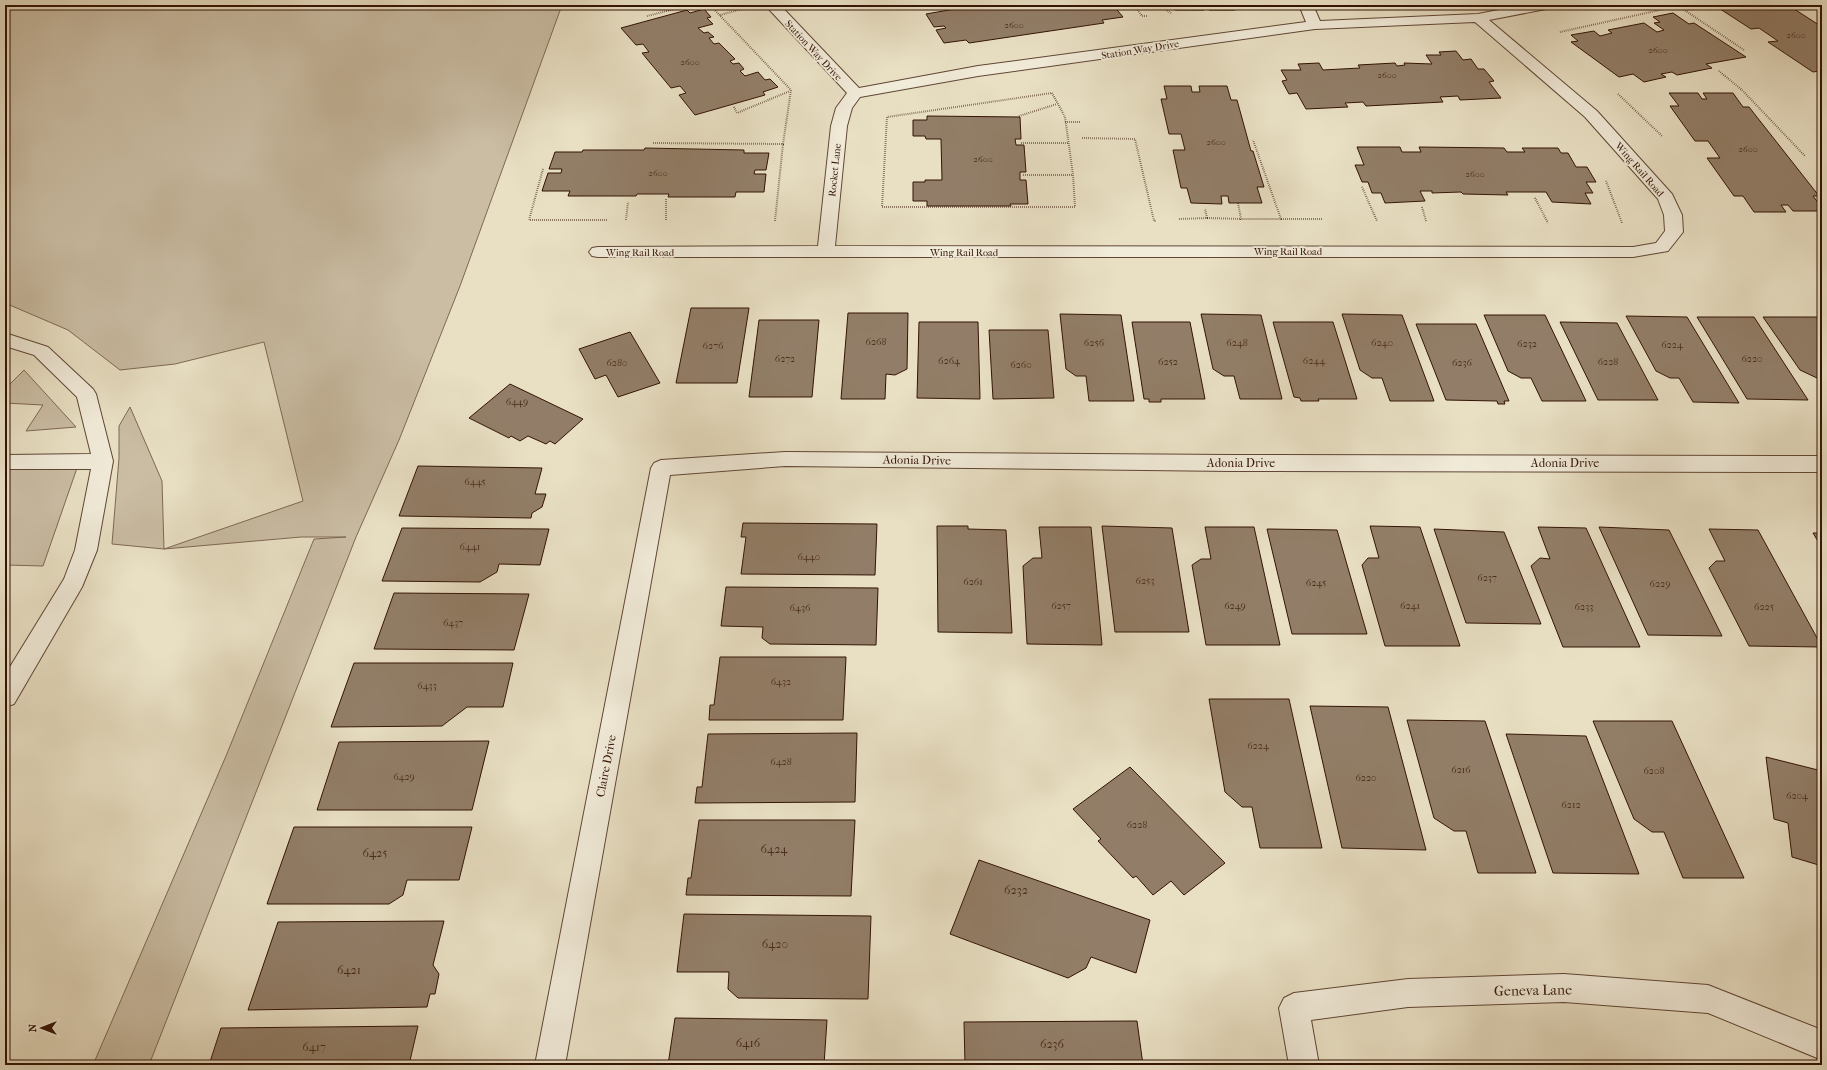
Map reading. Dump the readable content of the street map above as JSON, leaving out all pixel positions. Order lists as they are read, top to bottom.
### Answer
{
  "streets": {
    "street": [
      "Station Way Drive",
      "Wing Rail Road",
      "Rocket Lane",
      "Adonia Drive",
      "Claire Drive",
      "Geneva Lane"
    ]
  },
  "crossings": [
    ["Station Way Drive", "Wing Rail Road"],
    ["Station Way Drive", "Rocket Lane"],
    ["Wing Rail Road", "Rocket Lane"],
    ["Adonia Drive", "Claire Drive"]
  ],
  "house_numbers": [
    "2600",
    "2600",
    "2600",
    "2600",
    "2600",
    "2600",
    "2600",
    "2600",
    "2600",
    "2600",
    "6268",
    "6256",
    "6248",
    "6240",
    "6232",
    "6224",
    "6276",
    "6272",
    "6220",
    "6264",
    "6244",
    "6252",
    "6228",
    "6280",
    "6236",
    "6260",
    "6449",
    "6445",
    "6441",
    "6440",
    "6237",
    "6253",
    "6261",
    "6245",
    "6229",
    "6257",
    "6249",
    "6241",
    "6233",
    "6225",
    "6436",
    "6437",
    "6432",
    "6433",
    "6224",
    "6428",
    "6216",
    "6208",
    "6429",
    "6220",
    "6204",
    "6212",
    "6228",
    "6424",
    "6425",
    "6232",
    "6420",
    "6421",
    "6416",
    "6236",
    "6417"
  ],
  "north": "left"
}
